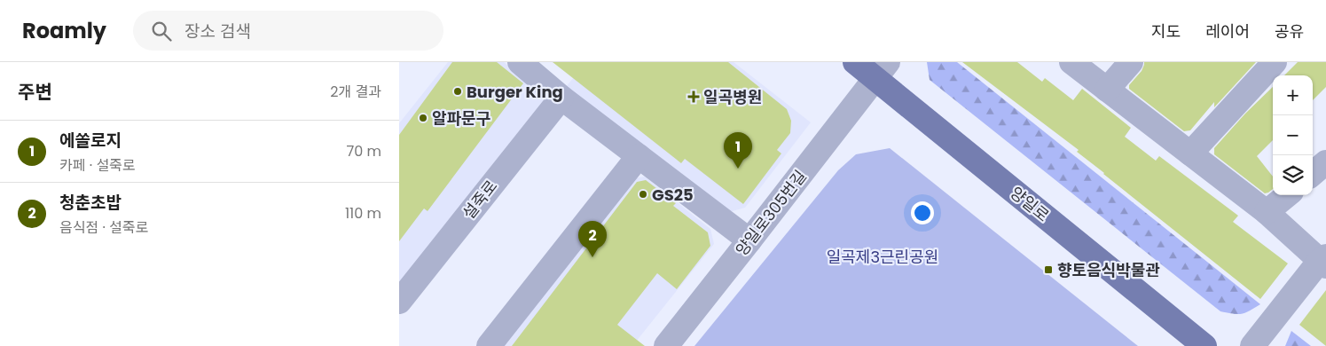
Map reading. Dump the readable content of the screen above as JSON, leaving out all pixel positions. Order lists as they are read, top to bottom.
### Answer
{
  "streets": {
    "main road": ["양일로"],
    "street": ["설죽로", "양일로305번길"]
  },
  "crossings": [
    ["양일로", "양일로305번길"]
  ],
  "parks": ["일곡제3근린공원"],
  "places": {
    "other": ["Burger King", "알파문구", "GS25"],
    "health": ["일곡병원"],
    "transit": ["향토음식박물관"]
  },
  "page": {
    "header": "Roamly",
    "search": "장소 검색",
    "nav": ["지도", "레이어", "공유"],
    "heading": ["주변", "2개 결과"],
    "map_buttons": ["+", "−"],
    "list": [
      {
        "mark": "1",
        "name": "에쏠로지",
        "note": "카페 · 설죽로",
        "value": "70 m"
      },
      {
        "mark": "2",
        "name": "청춘초밥",
        "note": "음식점 · 설죽로",
        "value": "110 m"
      }
    ],
    "pins": ["1", "2"]
  }
}
